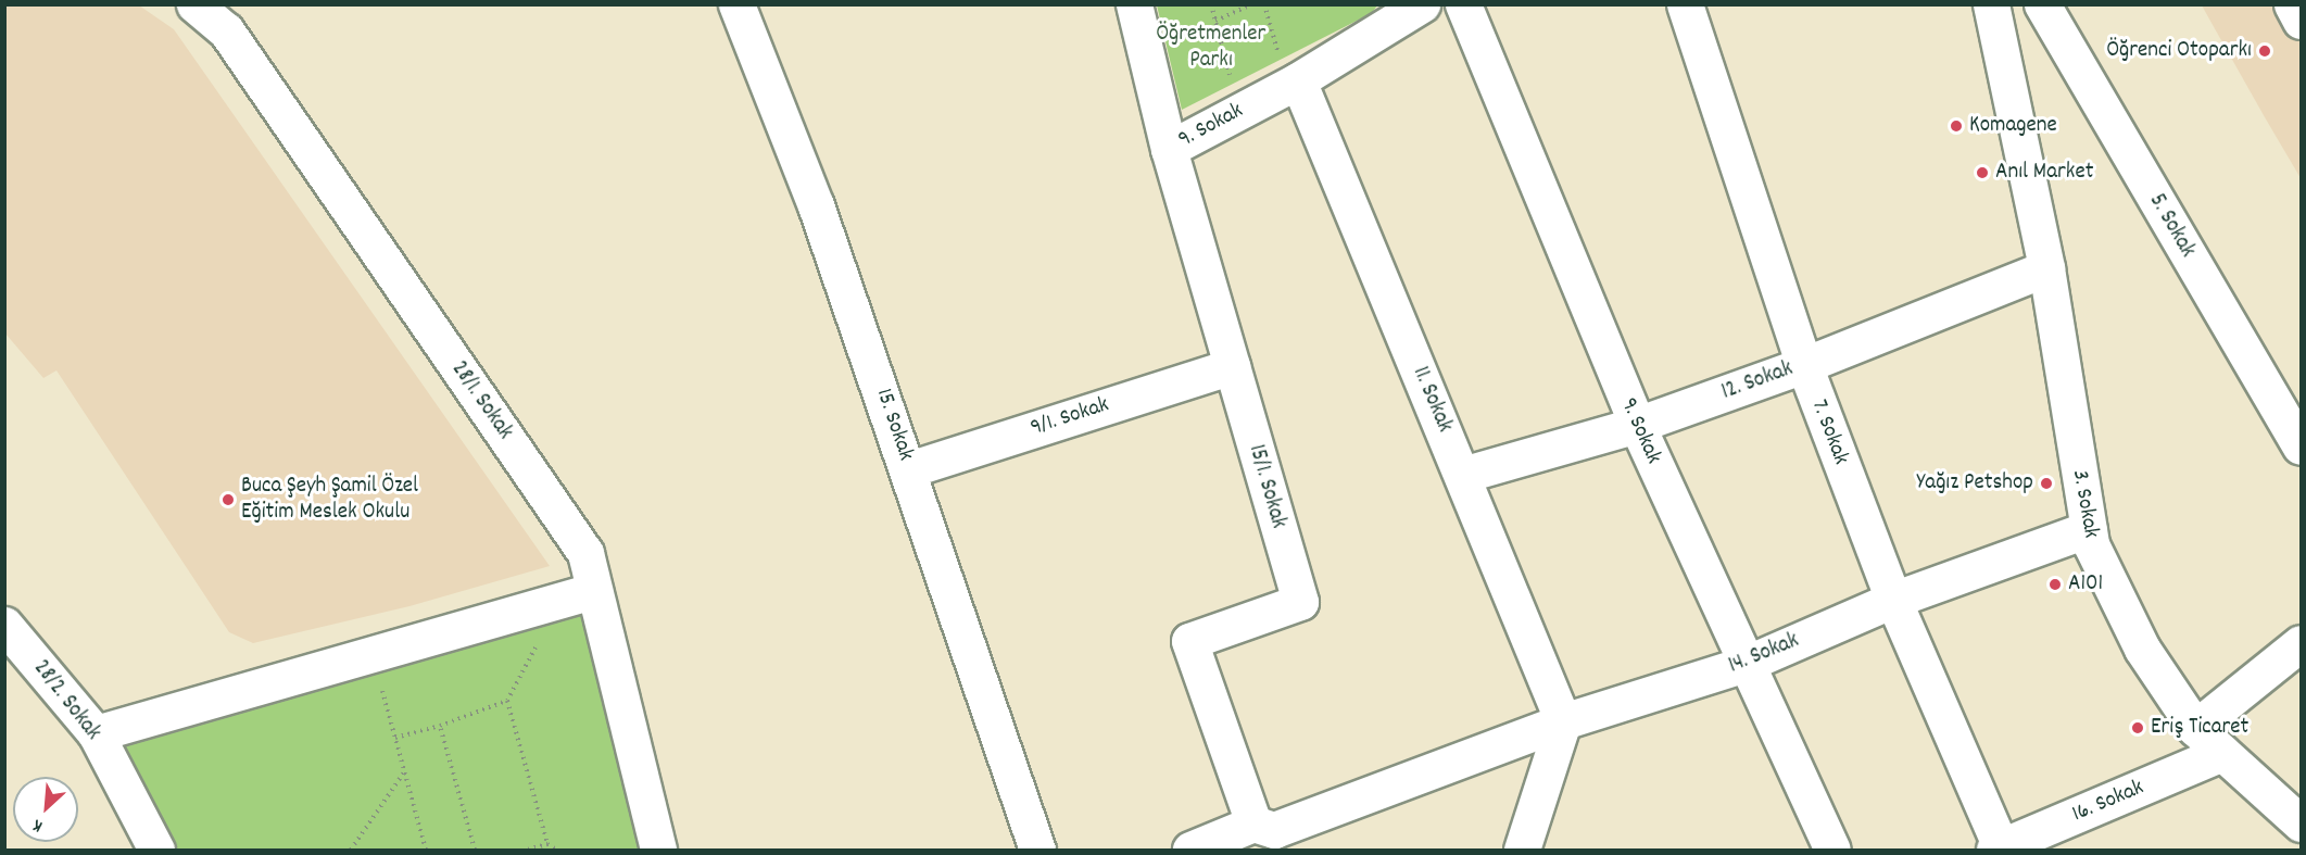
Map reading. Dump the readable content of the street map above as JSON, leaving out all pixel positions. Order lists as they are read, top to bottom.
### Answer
{
  "streets": {
    "street": [
      "9. Sokak",
      "5. Sokak",
      "12. Sokak",
      "11. Sokak",
      "28/1. Sokak",
      "9/1. Sokak",
      "15. Sokak",
      "7. Sokak",
      "15/1. Sokak",
      "3. Sokak",
      "14. Sokak",
      "28/2. Sokak",
      "16. Sokak"
    ]
  },
  "crossings": [
    ["9. Sokak", "12. Sokak"],
    ["9. Sokak", "11. Sokak"],
    ["9. Sokak", "15/1. Sokak"],
    ["9. Sokak", "14. Sokak"],
    ["12. Sokak", "11. Sokak"],
    ["12. Sokak", "7. Sokak"],
    ["12. Sokak", "3. Sokak"],
    ["11. Sokak", "14. Sokak"],
    ["9/1. Sokak", "15. Sokak"],
    ["9/1. Sokak", "15/1. Sokak"],
    ["7. Sokak", "14. Sokak"],
    ["7. Sokak", "16. Sokak"],
    ["15/1. Sokak", "14. Sokak"],
    ["3. Sokak", "14. Sokak"],
    ["3. Sokak", "16. Sokak"]
  ],
  "parks": ["Öğretmenler Parkı"],
  "places": [
    "Öğrenci Otoparkı",
    "Komagene",
    "Anıl Market",
    "Yağız Petshop",
    "Buca Şeyh Şamil Özel Eğitim Meslek Okulu",
    "A101",
    "Eriş Ticaret"
  ],
  "north": "bottom left"
}
